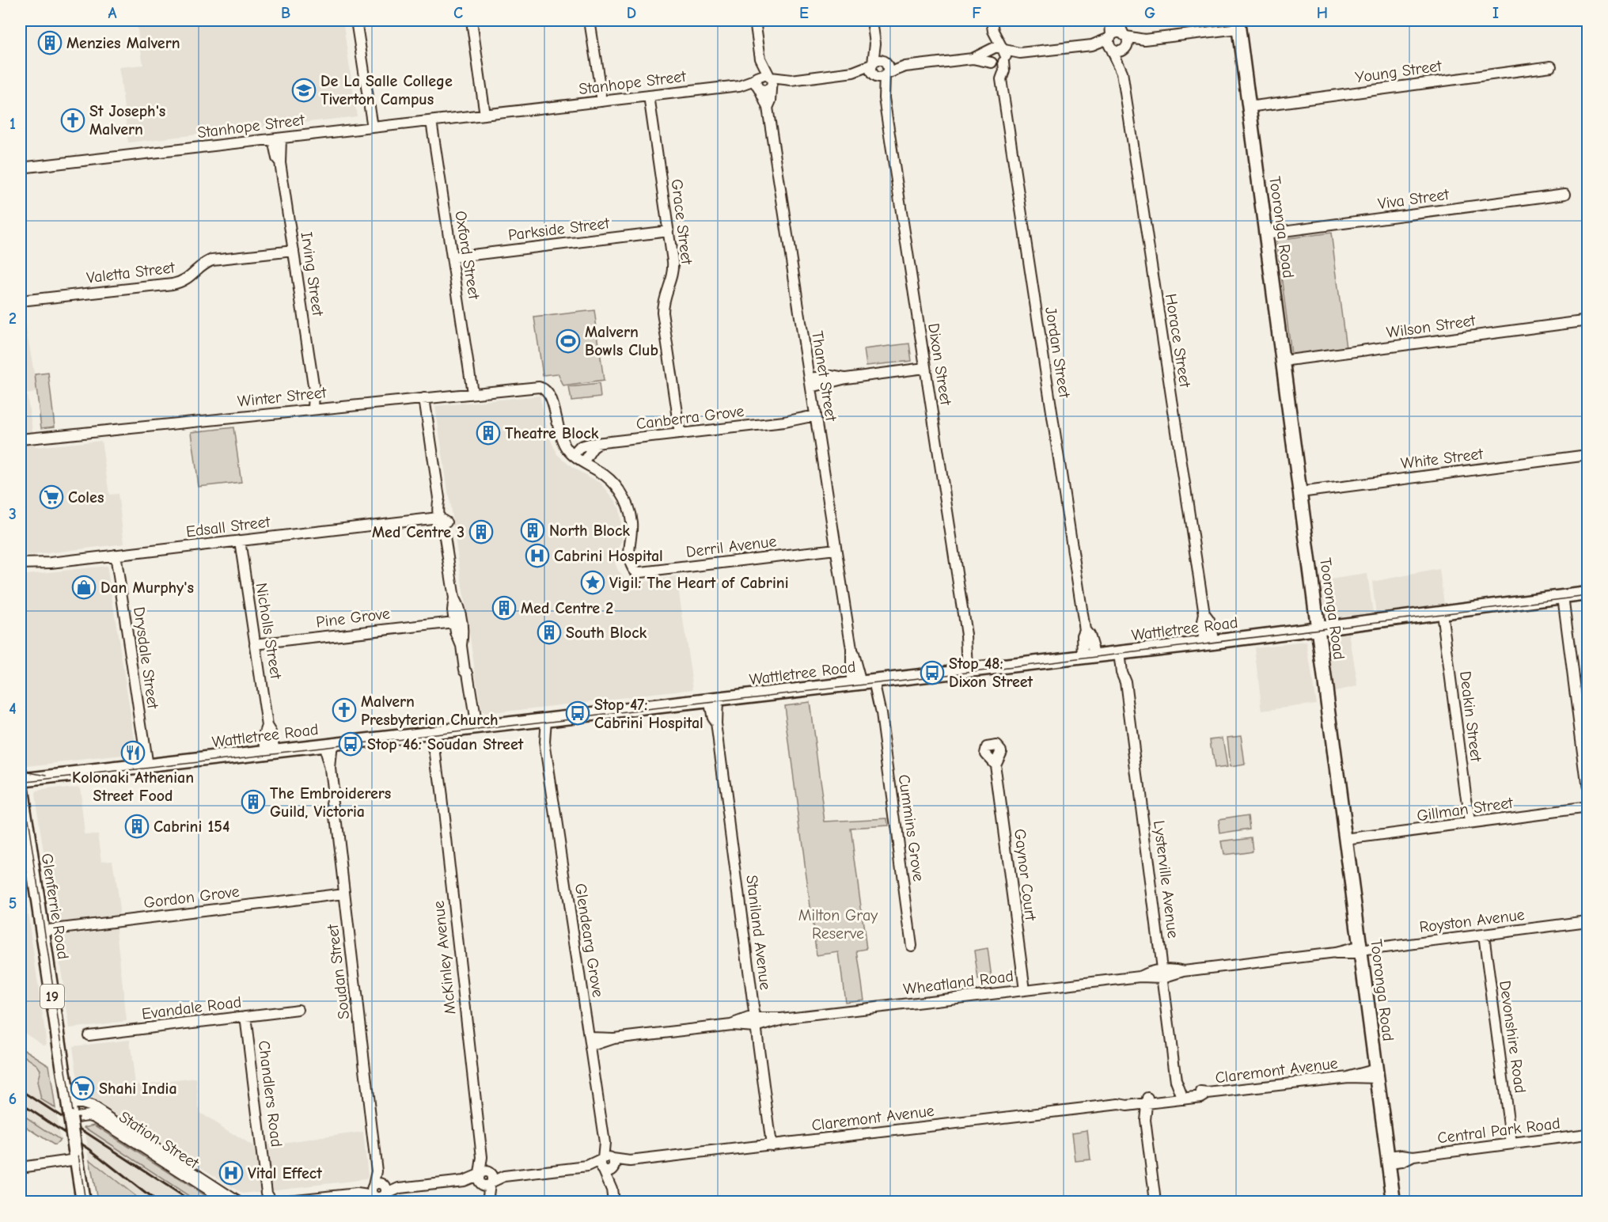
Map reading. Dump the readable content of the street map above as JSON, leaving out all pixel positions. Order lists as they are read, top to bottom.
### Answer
{
  "streets": {
    "main road": [
      "Tooronga Road",
      "Wattletree Road",
      "Glenferrie Road",
      "19"
    ],
    "street": [
      "Young Street",
      "Stanhope Street",
      "Viva Street",
      "Grace Street",
      "Parkside Street",
      "Oxford Street",
      "Valetta Street",
      "Irving Street",
      "Wilson Street",
      "Horace Street",
      "Jordan Street",
      "Dixon Street",
      "Thanet Street",
      "Winter Street",
      "Canberra Grove",
      "White Street",
      "Edsall Street",
      "Derril Avenue",
      "Pine Grove",
      "Nicholls Street",
      "Drysdale Street",
      "Deakin Street",
      "Gillman Street",
      "Cummins Grove",
      "Gaynor Court",
      "Lysterville Avenue",
      "Gordon Grove",
      "Royston Avenue",
      "Staniland Avenue",
      "Glendearg Grove",
      "McKinley Avenue",
      "Soudan Street",
      "Wheatland Road",
      "Evandale Road",
      "Devonshire Road",
      "Claremont Avenue",
      "Chandlers Road",
      "Central Park Road",
      "Station Street"
    ]
  },
  "crossings": [
    ["Young Street", "Tooronga Road"],
    ["Stanhope Street", "Grace Street"],
    ["Stanhope Street", "Oxford Street"],
    ["Stanhope Street", "Irving Street"],
    ["Stanhope Street", "Thanet Street"],
    ["Viva Street", "Tooronga Road"],
    ["Grace Street", "Parkside Street"],
    ["Grace Street", "Canberra Grove"],
    ["Tooronga Road", "Wilson Street"],
    ["Tooronga Road", "White Street"],
    ["Tooronga Road", "Wattletree Road"],
    ["Tooronga Road", "Gillman Street"],
    ["Tooronga Road", "Royston Avenue"],
    ["Tooronga Road", "Wheatland Road"],
    ["Tooronga Road", "Claremont Avenue"],
    ["Tooronga Road", "Central Park Road"],
    ["Parkside Street", "Oxford Street"],
    ["Oxford Street", "Winter Street"],
    ["Valetta Street", "Irving Street"],
    ["Irving Street", "Winter Street"],
    ["Horace Street", "Wattletree Road"],
    ["Jordan Street", "Wattletree Road"],
    ["Dixon Street", "Wattletree Road"],
    ["Thanet Street", "Canberra Grove"],
    ["Thanet Street", "Derril Avenue"],
    ["Thanet Street", "Wattletree Road"],
    ["Thanet Street", "Cummins Grove"],
    ["Winter Street", "Canberra Grove"],
    ["Edsall Street", "Nicholls Street"],
    ["Edsall Street", "Drysdale Street"],
    ["Pine Grove", "Nicholls Street"],
    ["Wattletree Road", "Nicholls Street"],
    ["Wattletree Road", "Drysdale Street"],
    ["Wattletree Road", "Deakin Street"],
    ["Wattletree Road", "Cummins Grove"],
    ["Wattletree Road", "Lysterville Avenue"],
    ["Wattletree Road", "Staniland Avenue"],
    ["Wattletree Road", "Glendearg Grove"],
    ["Wattletree Road", "McKinley Avenue"],
    ["Wattletree Road", "Soudan Street"],
    ["Deakin Street", "Gillman Street"],
    ["Gaynor Court", "Wheatland Road"],
    ["Lysterville Avenue", "Wheatland Road"],
    ["Lysterville Avenue", "Claremont Avenue"],
    ["Gordon Grove", "Glenferrie Road"],
    ["Gordon Grove", "Soudan Street"],
    ["Glenferrie Road", "Station Street"],
    ["Royston Avenue", "Wheatland Road"],
    ["Royston Avenue", "Devonshire Road"],
    ["Staniland Avenue", "Wheatland Road"],
    ["Staniland Avenue", "Claremont Avenue"],
    ["Glendearg Grove", "Wheatland Road"],
    ["Glendearg Grove", "Claremont Avenue"],
    ["Evandale Road", "Chandlers Road"],
    ["Devonshire Road", "Central Park Road"]
  ],
  "parks": ["Milton Gray Reserve"],
  "places": {
    "building": [
      "Menzies Malvern",
      "Theatre Block",
      "North Block",
      "Med Centre 3",
      "Med Centre 2",
      "South Block",
      "The Embroiderers Guild, Victoria",
      "Cabrini 154"
    ],
    "school or university": ["De La Salle College Tiverton Campus"],
    "church": ["St Joseph's Malvern", "Malvern Presbyterian Church"],
    "sports": ["Malvern Bowls Club"],
    "supermarket": ["Coles", "Shahi India"],
    "hospital": ["Cabrini Hospital", "Vital Effect"],
    "place": ["Vigil: The Heart of Cabrini"],
    "shop": ["Dan Murphy's"],
    "bus stop": ["Stop 48: Dixon Street", "Stop 47: Cabrini Hospital", "Stop 46: Soudan Street"],
    "restaurant": ["Kolonaki Athenian Street Food"]
  },
  "grid": {
    "columns": [
      "A",
      "B",
      "C",
      "D",
      "E",
      "F",
      "G",
      "H",
      "I"
    ],
    "rows": [
      "1",
      "2",
      "3",
      "4",
      "5",
      "6"
    ]
  }
}
